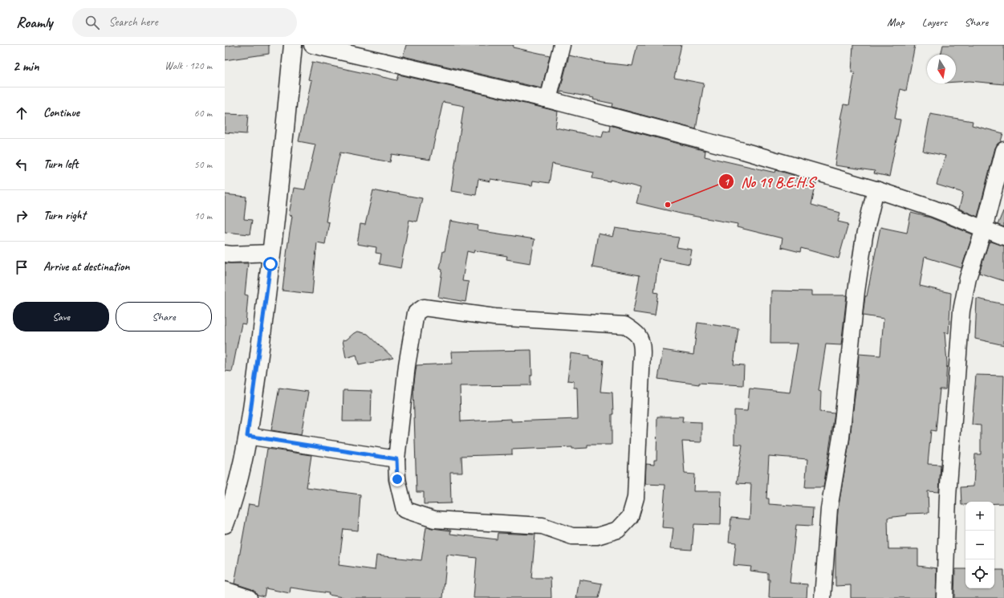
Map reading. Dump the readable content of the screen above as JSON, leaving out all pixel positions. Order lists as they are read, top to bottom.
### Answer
{
  "places": ["No 19 B.E.H.S"],
  "north": "bottom",
  "page": {
    "header": "Roamly",
    "search": "Search here",
    "nav": ["Map", "Layers", "Share"],
    "heading": ["2 min", "Walk · 120 m"],
    "list": [
      ["Continue", "60 m"],
      ["Turn left", "50 m"],
      ["Turn right", "10 m"],
      "Arrive at destination"
    ],
    "buttons": ["Save", "Share"],
    "map_buttons": ["+", "−"]
  }
}
